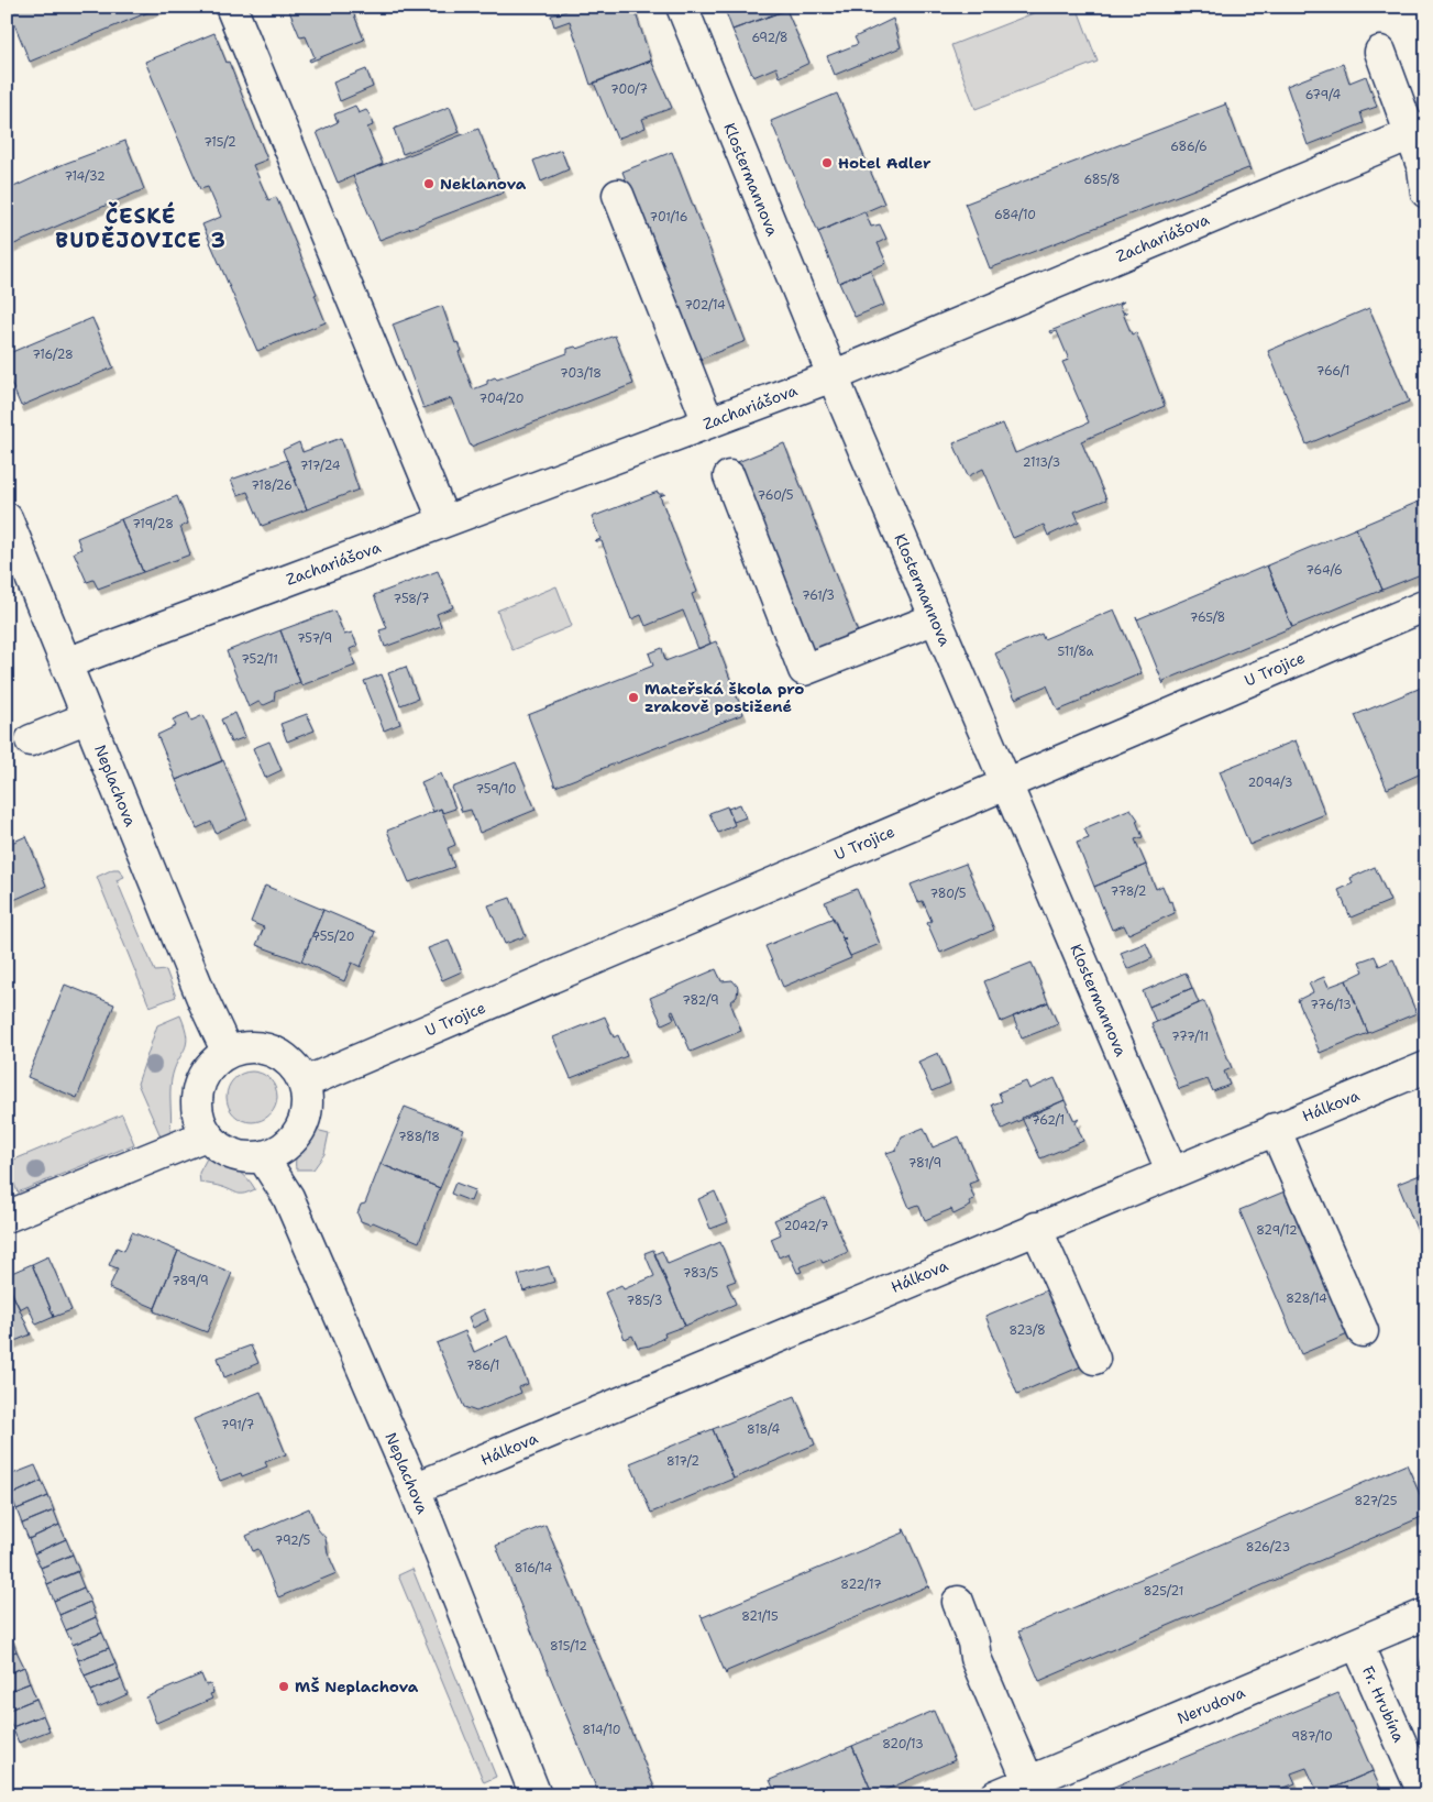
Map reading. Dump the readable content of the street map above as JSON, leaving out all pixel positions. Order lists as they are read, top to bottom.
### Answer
{
  "streets": {
    "street": [
      "Klostermannova",
      "Zachariášova",
      "U Trojice",
      "Neplachova",
      "Hálkova",
      "Fr. Hrubína",
      "Nerudova"
    ]
  },
  "crossings": [
    ["Klostermannova", "Zachariášova"],
    ["Klostermannova", "U Trojice"],
    ["Klostermannova", "Hálkova"],
    ["Zachariášova", "Neplachova"],
    ["U Trojice", "Neplachova"],
    ["Neplachova", "Hálkova"],
    ["Fr. Hrubína", "Nerudova"]
  ],
  "districts": ["ČESKÉ BUDĚJOVICE 3"],
  "places": [
    "Hotel Adler",
    "Neklanova",
    "Mateřská škola pro zrakově postižené",
    "MŠ Neplachova"
  ],
  "house_numbers": [
    "692/8",
    "700/7",
    "679/4",
    "715/2",
    "686/6",
    "714/32",
    "685/8",
    "684/10",
    "701/16",
    "702/14",
    "716/28",
    "766/1",
    "703/18",
    "704/20",
    "2113/3",
    "717/24",
    "718/26",
    "760/5",
    "719/28",
    "764/6",
    "761/3",
    "758/7",
    "765/8",
    "757/9",
    "511/8a",
    "752/11",
    "2094/3",
    "759/10",
    "778/2",
    "780/5",
    "755/20",
    "782/9",
    "776/13",
    "777/11",
    "762/1",
    "788/18",
    "781/9",
    "2042/7",
    "829/12",
    "783/5",
    "789/9",
    "828/14",
    "785/3",
    "823/8",
    "786/1",
    "791/7",
    "818/4",
    "817/2",
    "827/25",
    "792/5",
    "826/23",
    "816/14",
    "822/17",
    "825/21",
    "821/15",
    "815/12",
    "814/10",
    "987/10",
    "820/13"
  ]
}
